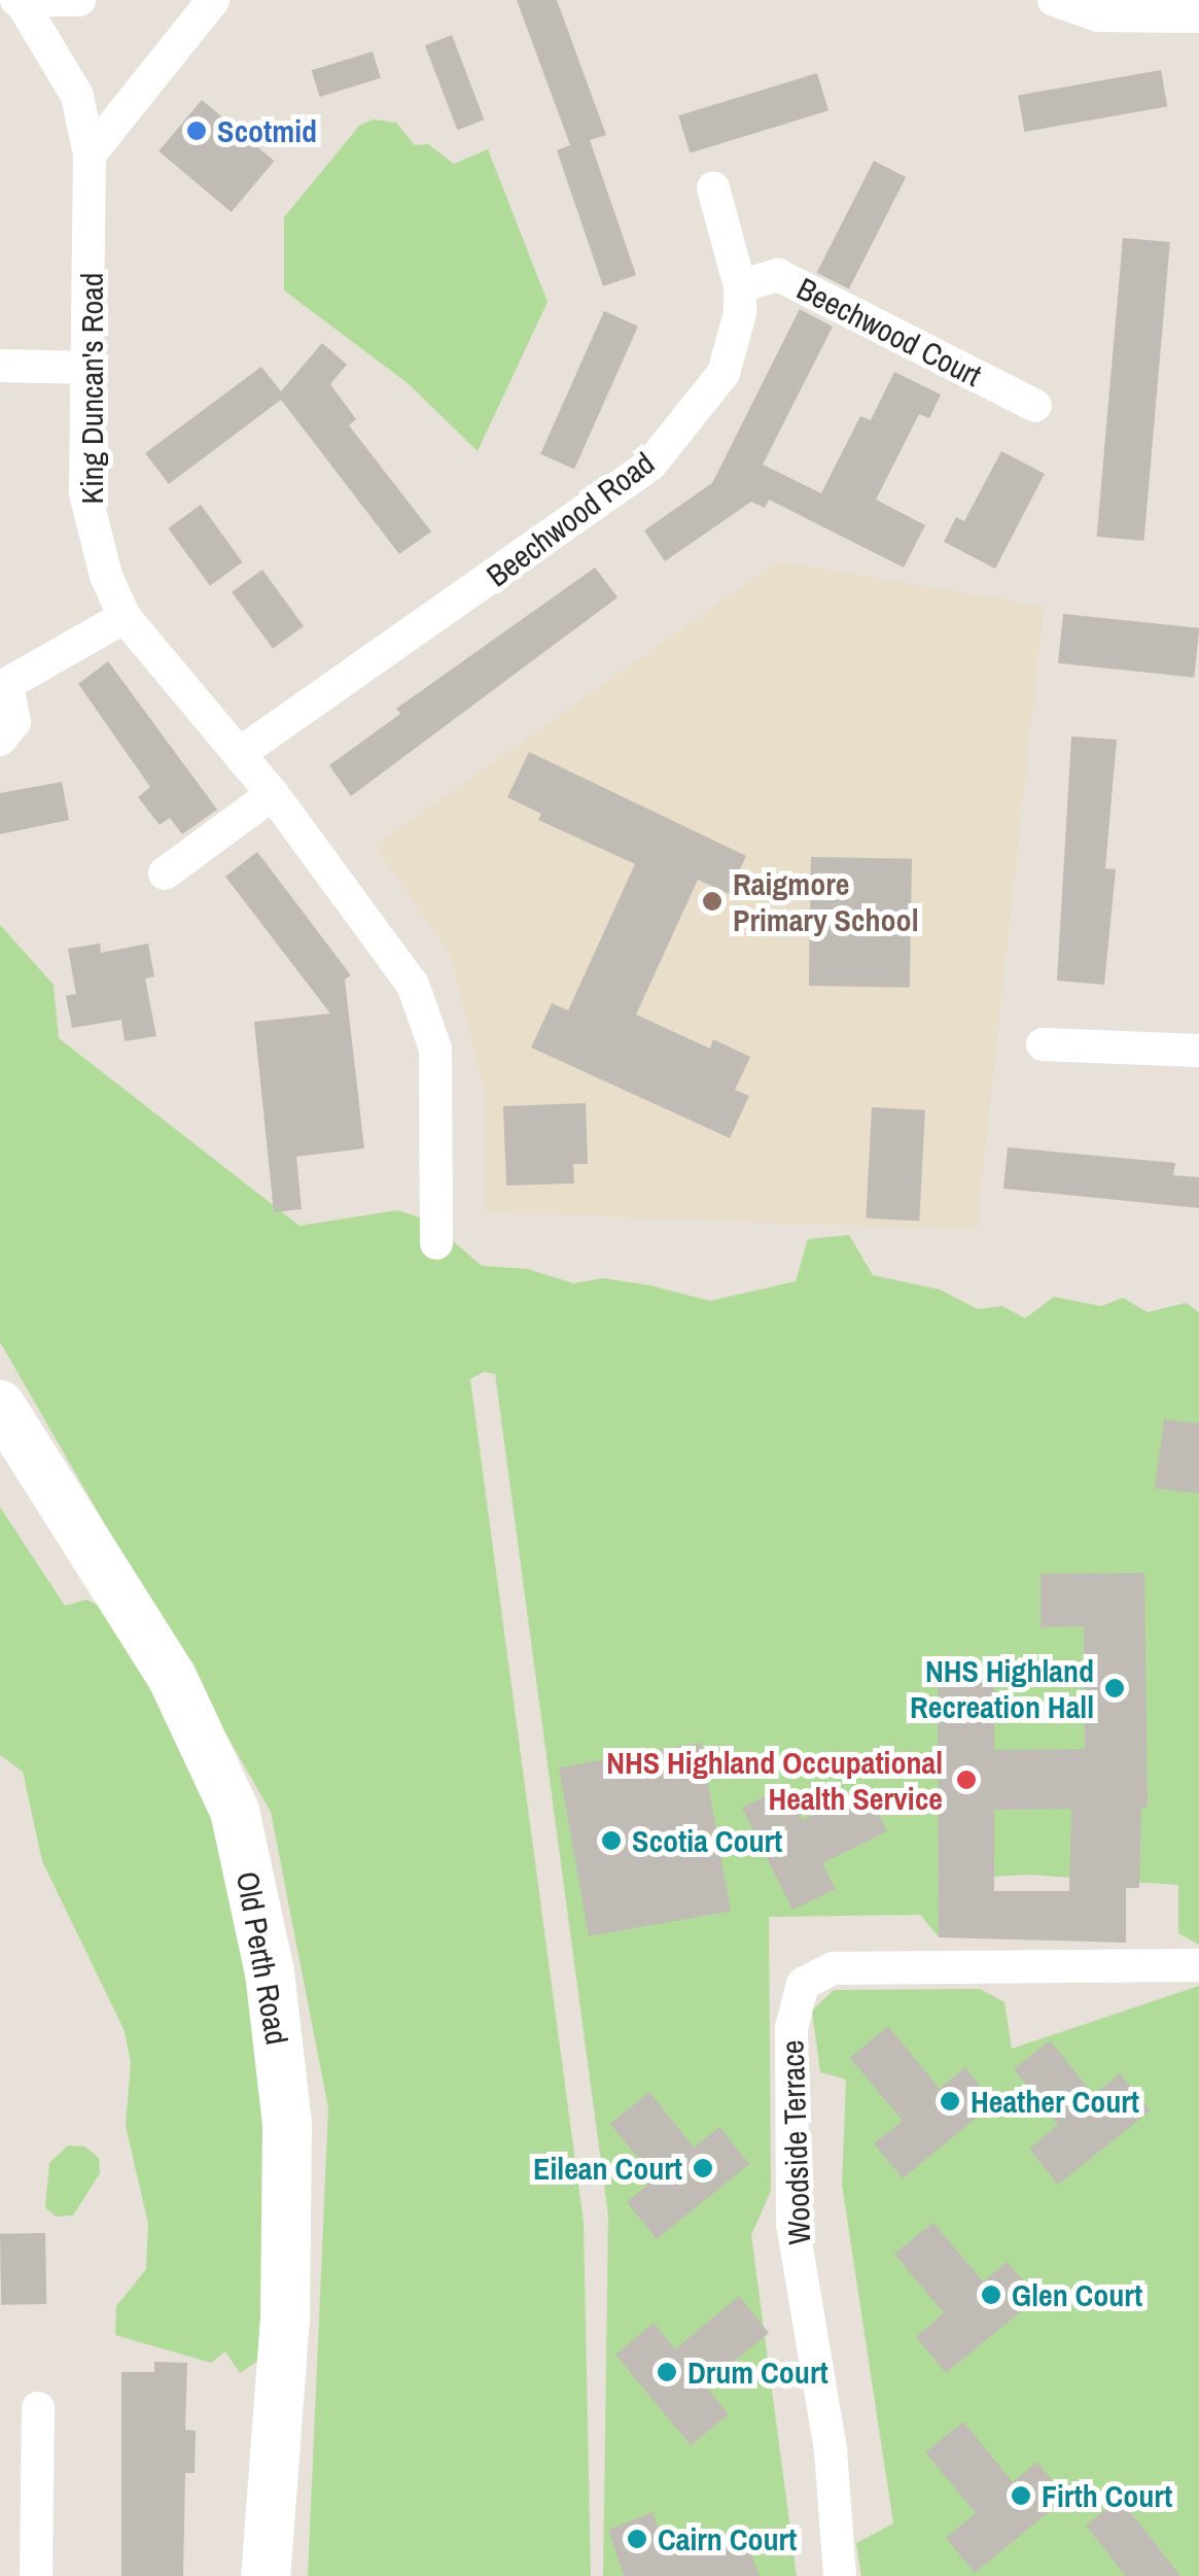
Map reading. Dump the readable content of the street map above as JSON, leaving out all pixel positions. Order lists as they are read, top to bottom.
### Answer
{
  "streets": {
    "main road": ["Old Perth Road"],
    "street": [
      "Beechwood Court",
      "King Duncan's Road",
      "Beechwood Road",
      "Woodside Terrace"
    ]
  },
  "crossings": [
    ["Beechwood Court", "Beechwood Road"],
    ["King Duncan's Road", "Beechwood Road"]
  ],
  "places": [
    "Scotmid",
    "Raigmore Primary School",
    "NHS Highland Recreation Hall",
    "NHS Highland Occupational Health Service",
    "Scotia Court",
    "Heather Court",
    "Eilean Court",
    "Glen Court",
    "Drum Court",
    "Firth Court",
    "Cairn Court"
  ]
}
